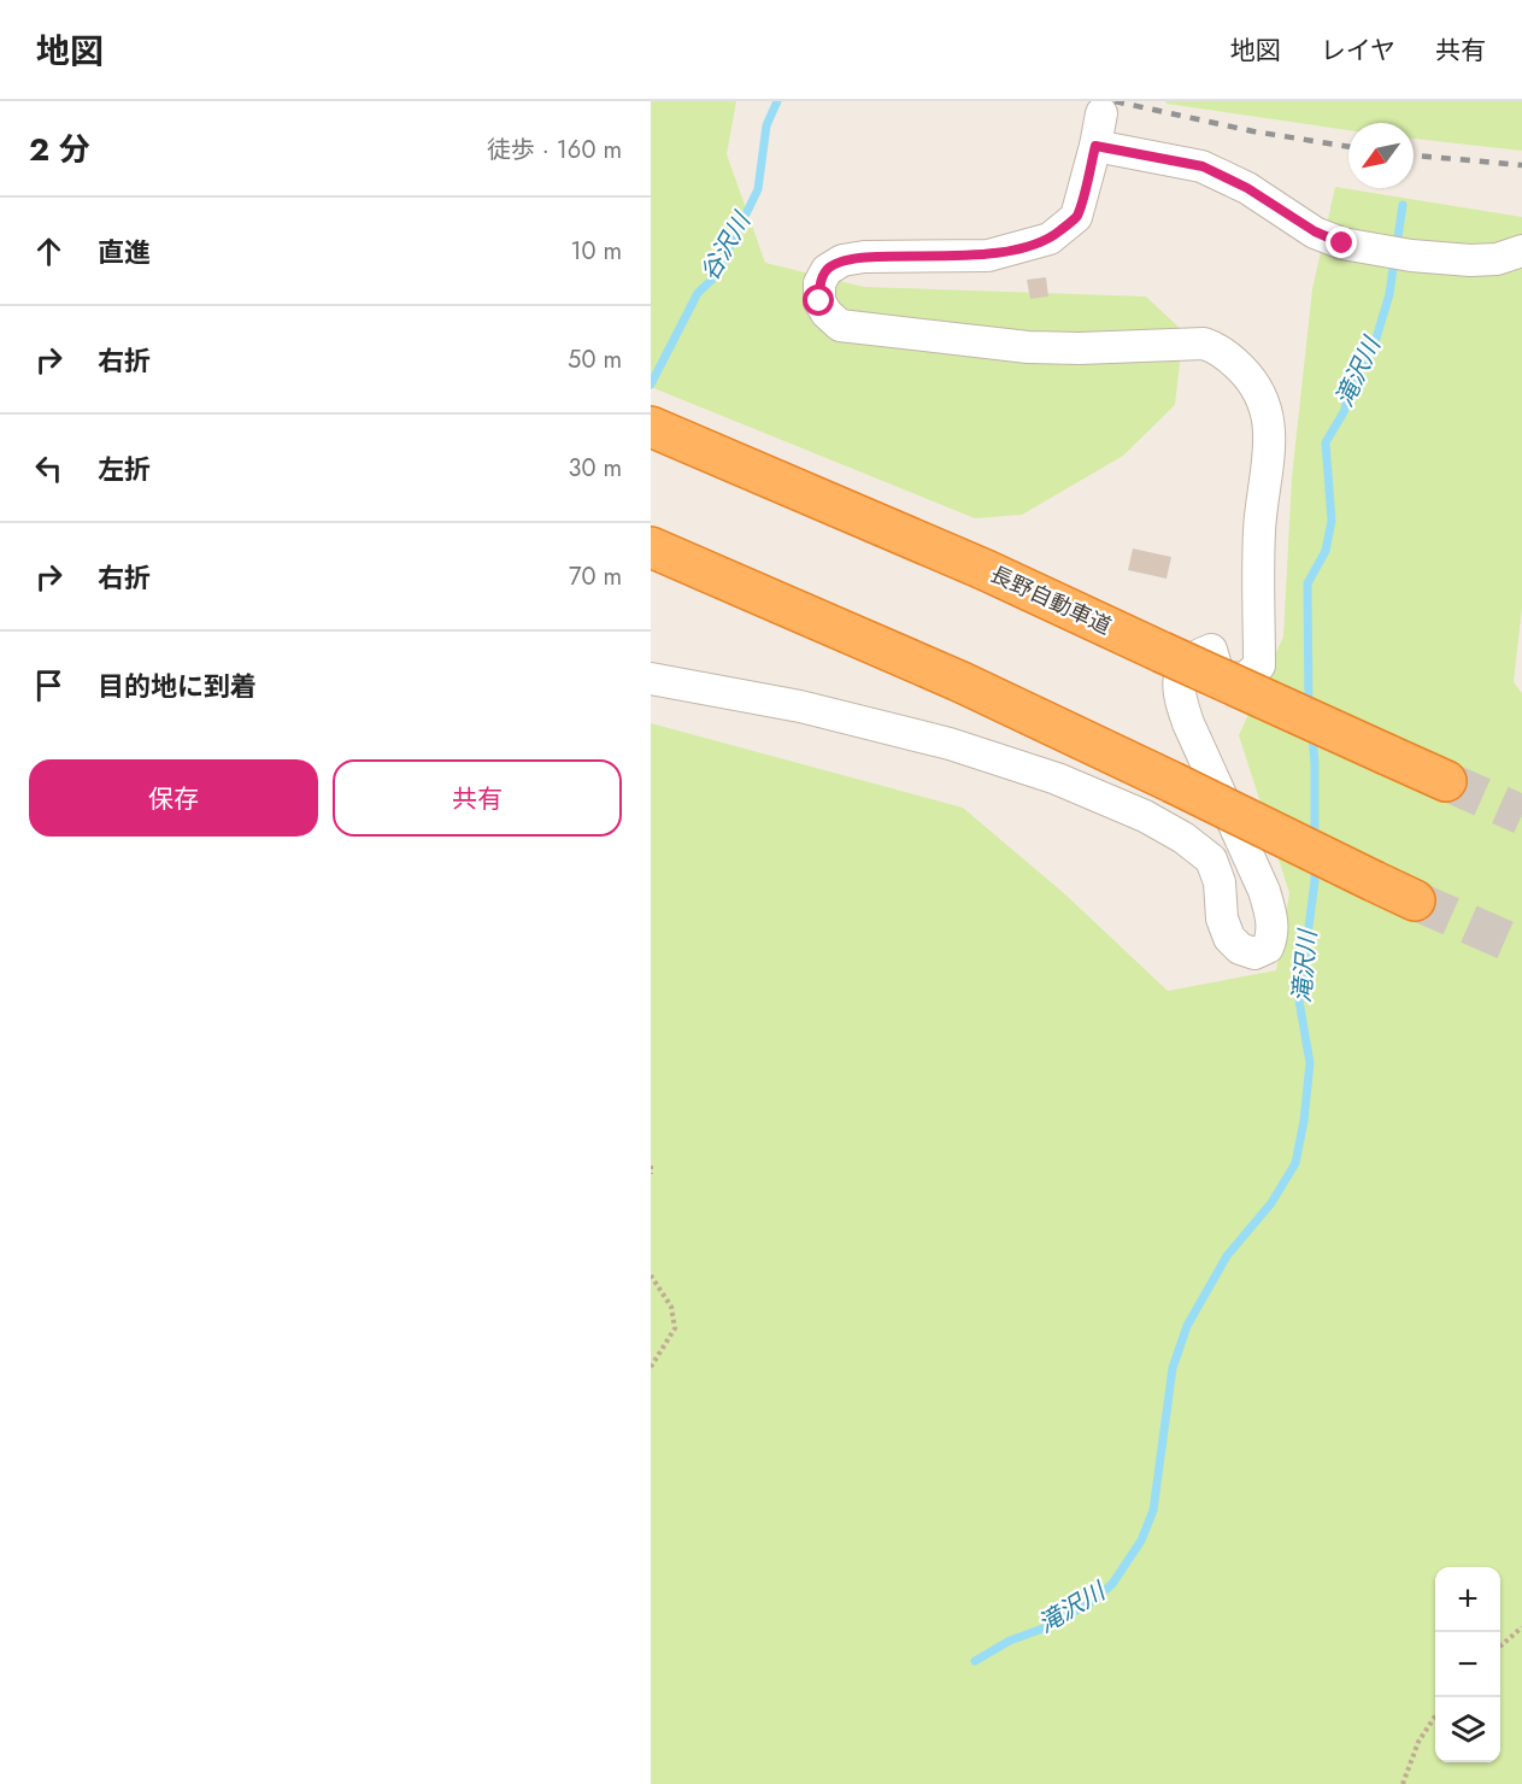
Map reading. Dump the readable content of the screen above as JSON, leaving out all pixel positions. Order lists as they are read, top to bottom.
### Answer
{
  "streets": {
    "highway": ["長野自動車道"]
  },
  "water": ["谷沢川", "滝沢川"],
  "north": "bottom left",
  "page": {
    "header": "地図",
    "nav": ["地図", "レイヤ", "共有"],
    "heading": ["2 分", "徒歩 · 160 m"],
    "list": [
      ["直進", "10 m"],
      ["右折", "50 m"],
      ["左折", "30 m"],
      ["右折", "70 m"],
      "目的地に到着"
    ],
    "buttons": ["保存", "共有"],
    "map_buttons": ["+", "−"]
  }
}
